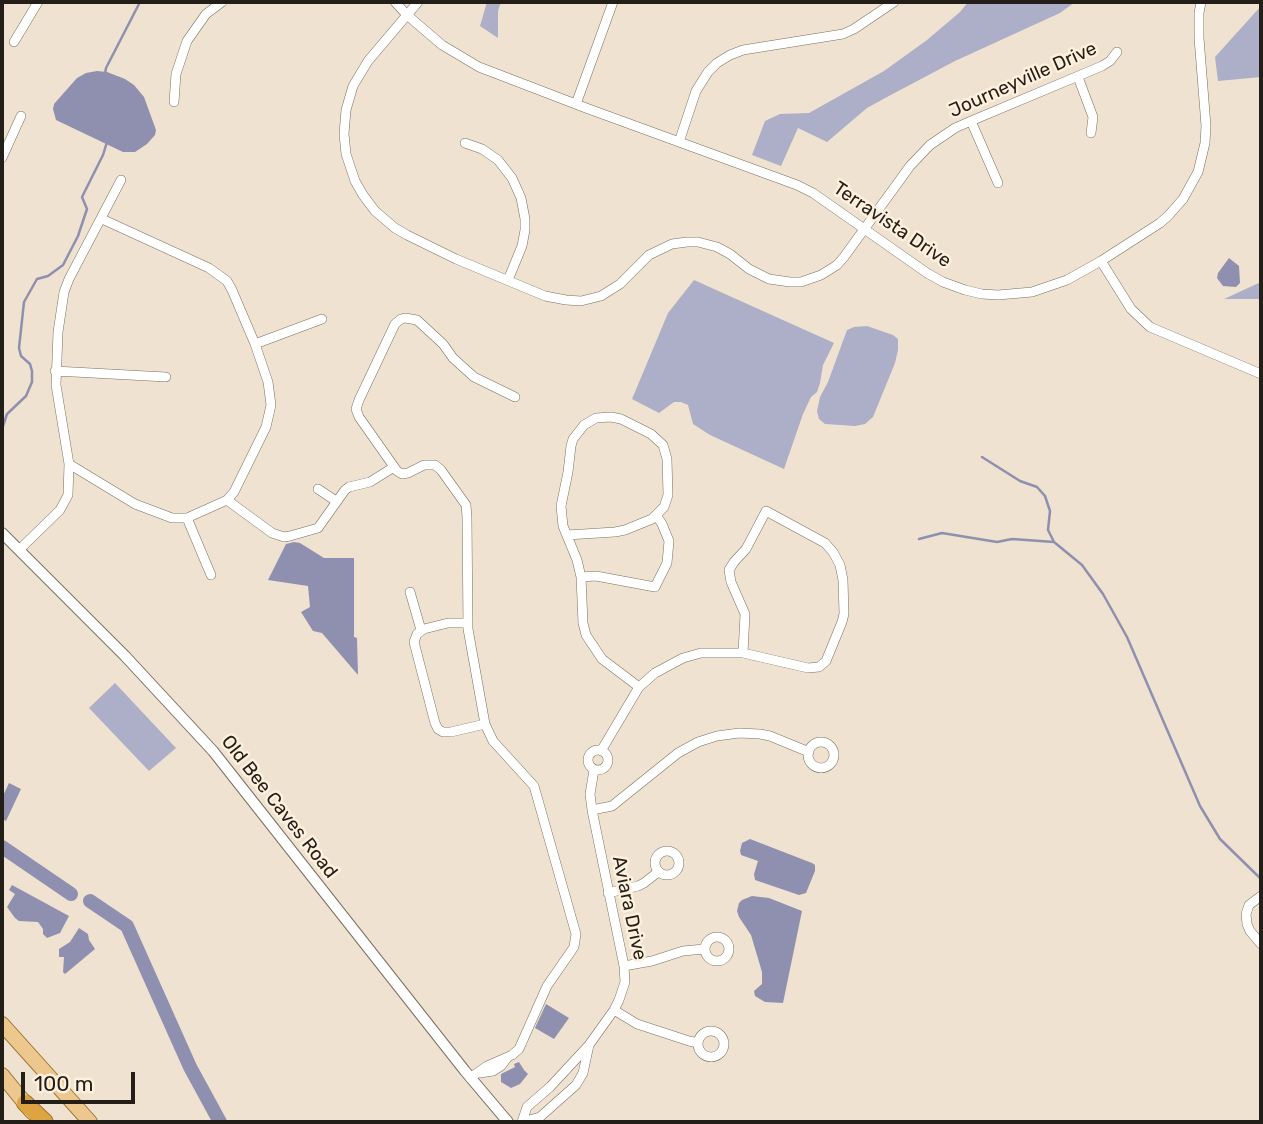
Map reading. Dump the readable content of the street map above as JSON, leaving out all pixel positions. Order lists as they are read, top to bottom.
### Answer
{
  "streets": {
    "street": [
      "Journeyville Drive",
      "Terravista Drive",
      "Old Bee Caves Road",
      "Aviara Drive"
    ]
  },
  "crossings": [
    ["Journeyville Drive", "Terravista Drive"]
  ],
  "scale_bar": "100 m"
}
